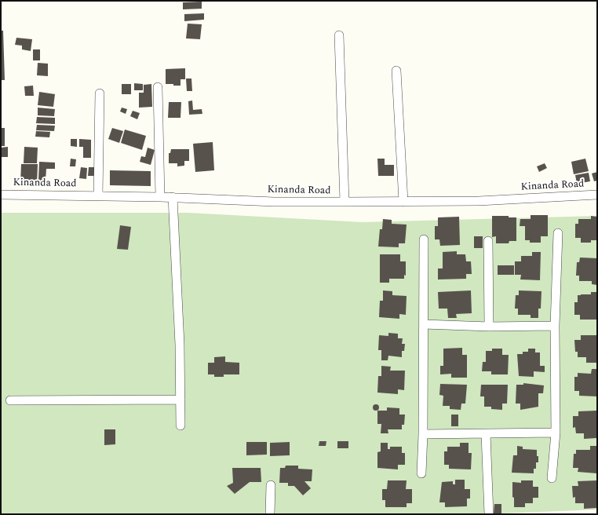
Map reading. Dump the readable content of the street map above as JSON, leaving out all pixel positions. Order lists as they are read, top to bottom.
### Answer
{
  "streets": {
    "street": ["Kinanda Road"]
  }
}
